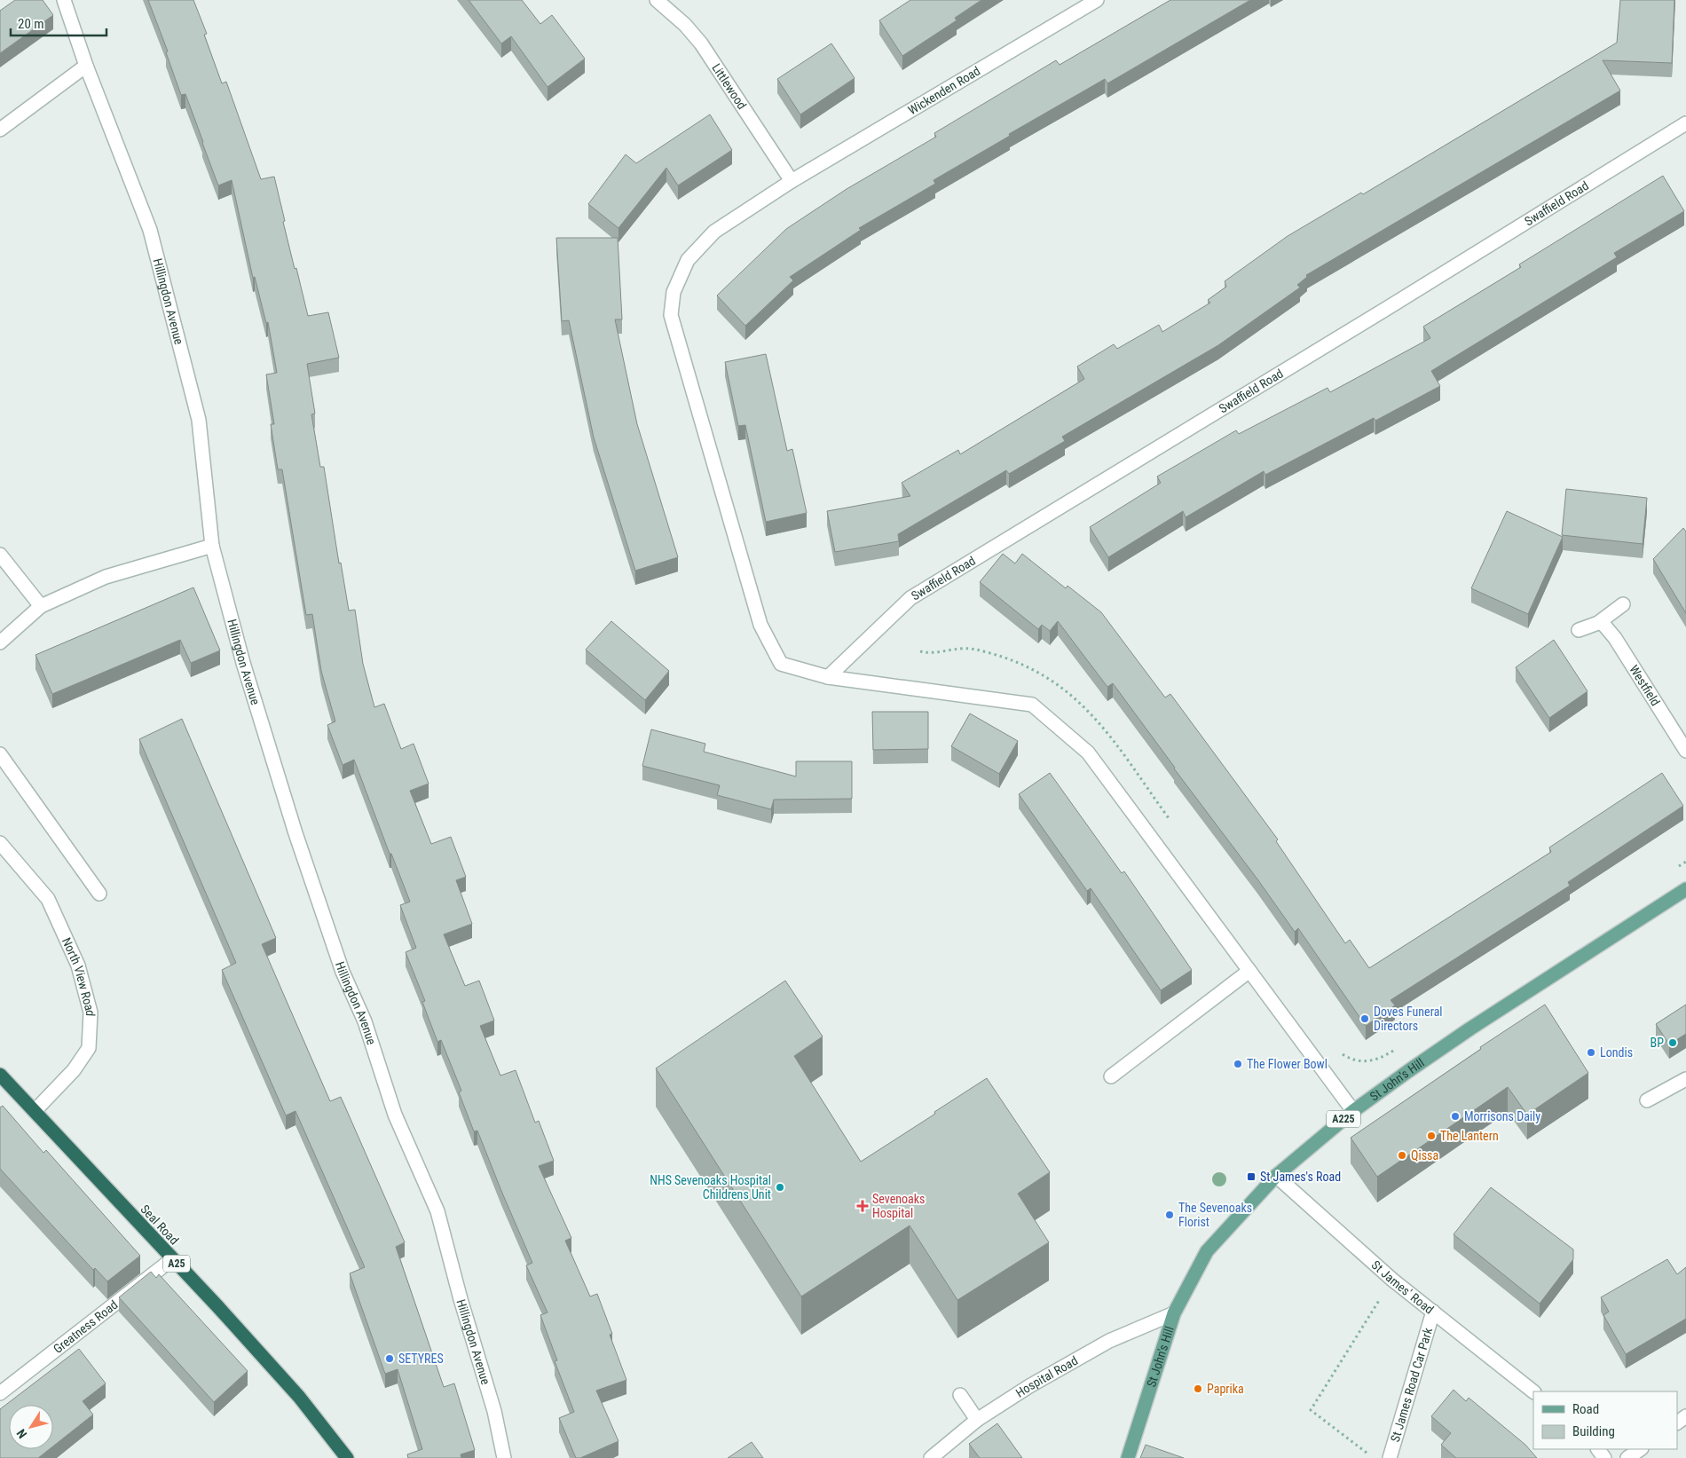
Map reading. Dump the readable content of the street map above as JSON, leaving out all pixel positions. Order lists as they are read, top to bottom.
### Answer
{
  "streets": {
    "highway": ["Seal Road", "A25"],
    "main road": ["St John's Hill", "A225"],
    "street": [
      "Littlewood",
      "Wickenden Road",
      "Swaffield Road",
      "Hillingdon Avenue",
      "Westfield",
      "North View Road",
      "St James' Road",
      "Greatness Road",
      "Hospital Road",
      "St James Road Car Park"
    ]
  },
  "crossings": [
    ["Littlewood", "Wickenden Road"],
    ["Wickenden Road", "Swaffield Road"],
    ["Wickenden Road", "St John's Hill"],
    ["North View Road", "Seal Road"],
    ["St John's Hill", "St James' Road"],
    ["St John's Hill", "Hospital Road"],
    ["Seal Road", "Greatness Road"],
    ["St James' Road", "St James Road Car Park"]
  ],
  "places": {
    "other": [
      "Doves Funeral Directors",
      "BP",
      "Londis",
      "The Flower Bowl",
      "Morrisons Daily",
      "The Lantern",
      "Qissa",
      "NHS Sevenoaks Hospital Childrens Unit",
      "The Sevenoaks Florist",
      "SETYRES",
      "Paprika"
    ],
    "transit": ["St James's Road"],
    "health": ["Sevenoaks Hospital"]
  },
  "legend": ["Road", "Building"],
  "scale_bar": "20 m",
  "north": "bottom left"
}
